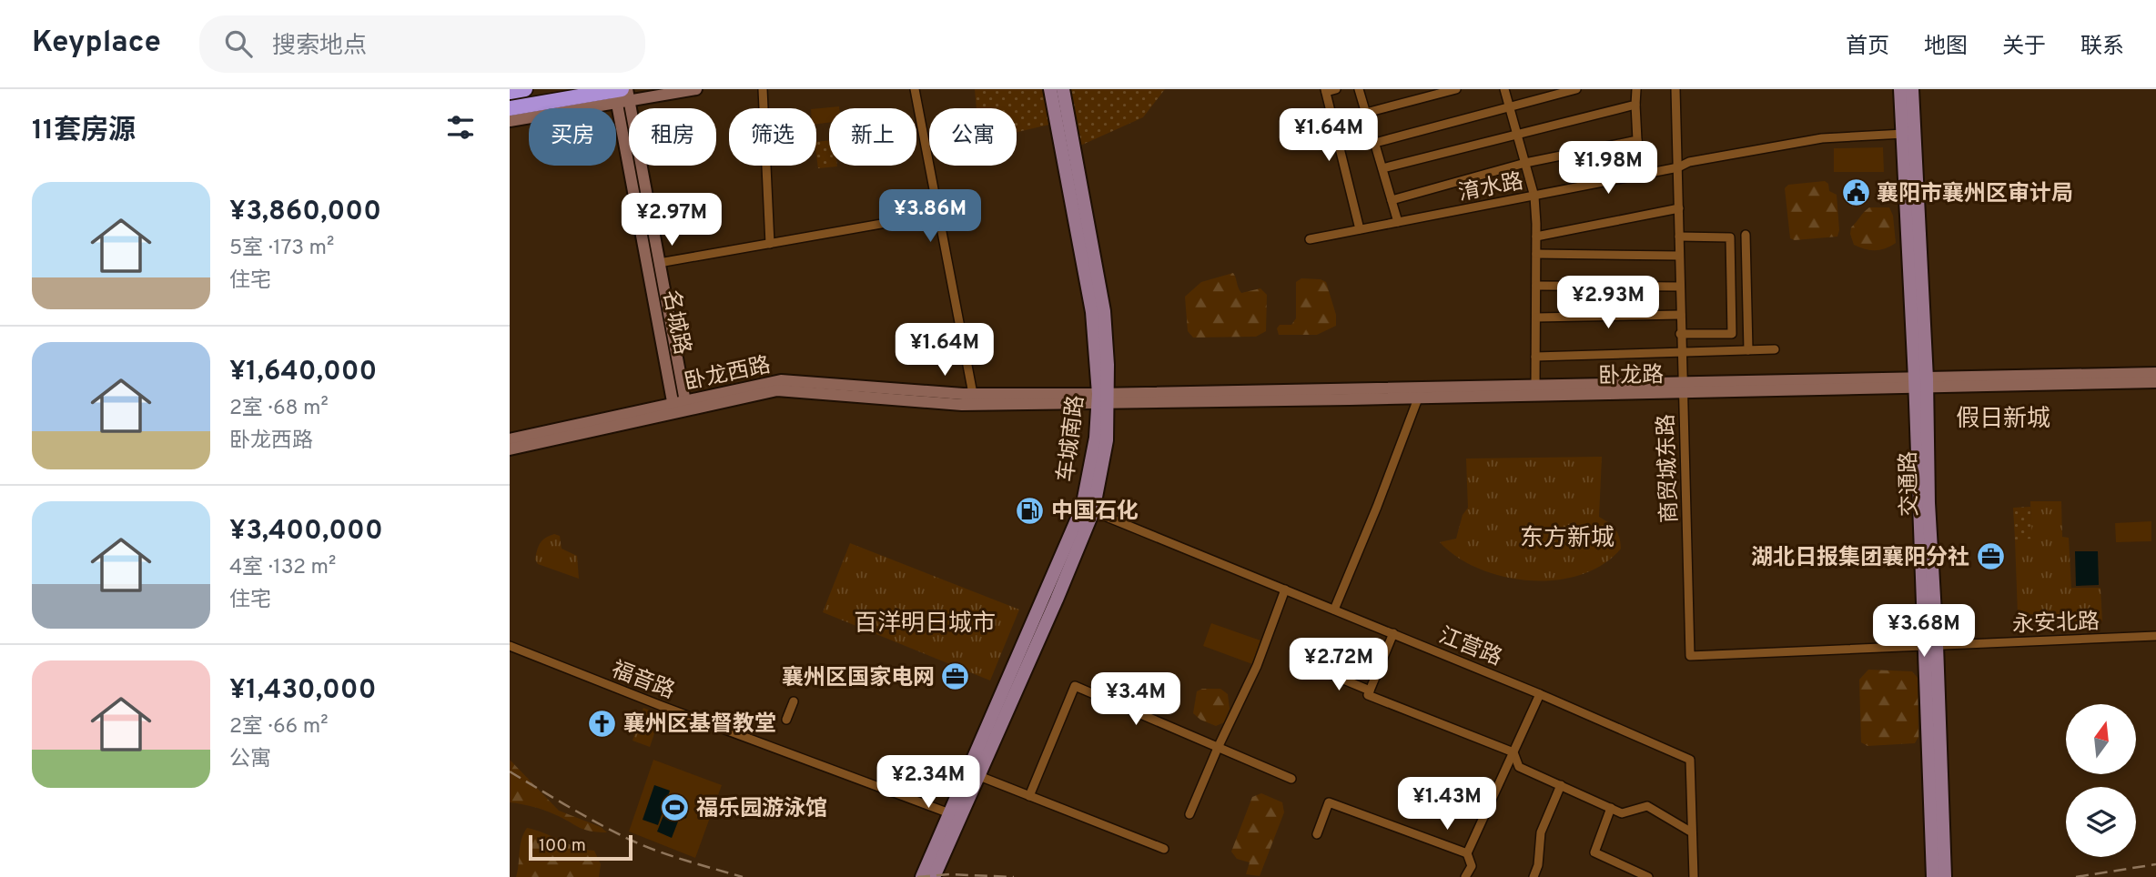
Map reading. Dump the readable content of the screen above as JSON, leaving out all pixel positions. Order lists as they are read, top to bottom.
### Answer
{
  "streets": {
    "main road": [
      "名城路",
      "卧龙西路",
      "卧龙路",
      "车城南路",
      "交通路"
    ],
    "street": [
      "淯水路",
      "商贸城东路",
      "永安北路",
      "江营路",
      "福音路"
    ]
  },
  "crossings": [
    ["淯水路", "商贸城东路"],
    ["淯水路", "交通路"],
    ["名城路", "卧龙西路"],
    ["卧龙西路", "卧龙路"],
    ["卧龙西路", "车城南路"],
    ["卧龙路", "车城南路"],
    ["卧龙路", "商贸城东路"],
    ["卧龙路", "交通路"],
    ["车城南路", "江营路"],
    ["商贸城东路", "永安北路"],
    ["交通路", "永安北路"]
  ],
  "districts": ["假日新城", "东方新城", "百洋·明日城市"],
  "places": {
    "public building": ["襄阳市襄州区审计局"],
    "fuel station": ["中国石化"],
    "office": ["湖北日报集团襄阳分社", "襄州区国家电网"],
    "church": ["襄州区基督教堂"],
    "sports": ["福乐园游泳馆"]
  },
  "scale_bar": "100 m",
  "north": "top",
  "page": {
    "header": "Keyplace",
    "search": "搜索地点",
    "nav": [
      "首页",
      "地图",
      "关于",
      "联系"
    ],
    "heading": "11套房源",
    "price": [
      "¥1.64M",
      "¥1.98M",
      "¥3.86M",
      "¥2.97M",
      "¥2.93M",
      "¥1.64M",
      "¥3.68M",
      "¥2.72M",
      "¥3.4M",
      "¥2.34M",
      "¥1.43M"
    ],
    "chip": [
      "买房",
      "租房",
      "筛选",
      "新上",
      "公寓"
    ],
    "list": [
      {
        "name": "¥3,860,000",
        "note": "5室 · 173 m² · 住宅"
      },
      {
        "name": "¥1,640,000",
        "note": "2室 · 68 m² · 卧龙西路"
      },
      {
        "name": "¥3,400,000",
        "note": "4室 · 132 m² · 住宅"
      },
      {
        "name": "¥1,430,000",
        "note": "2室 · 66 m² · 公寓"
      }
    ],
    "scale": "100 m"
  }
}
